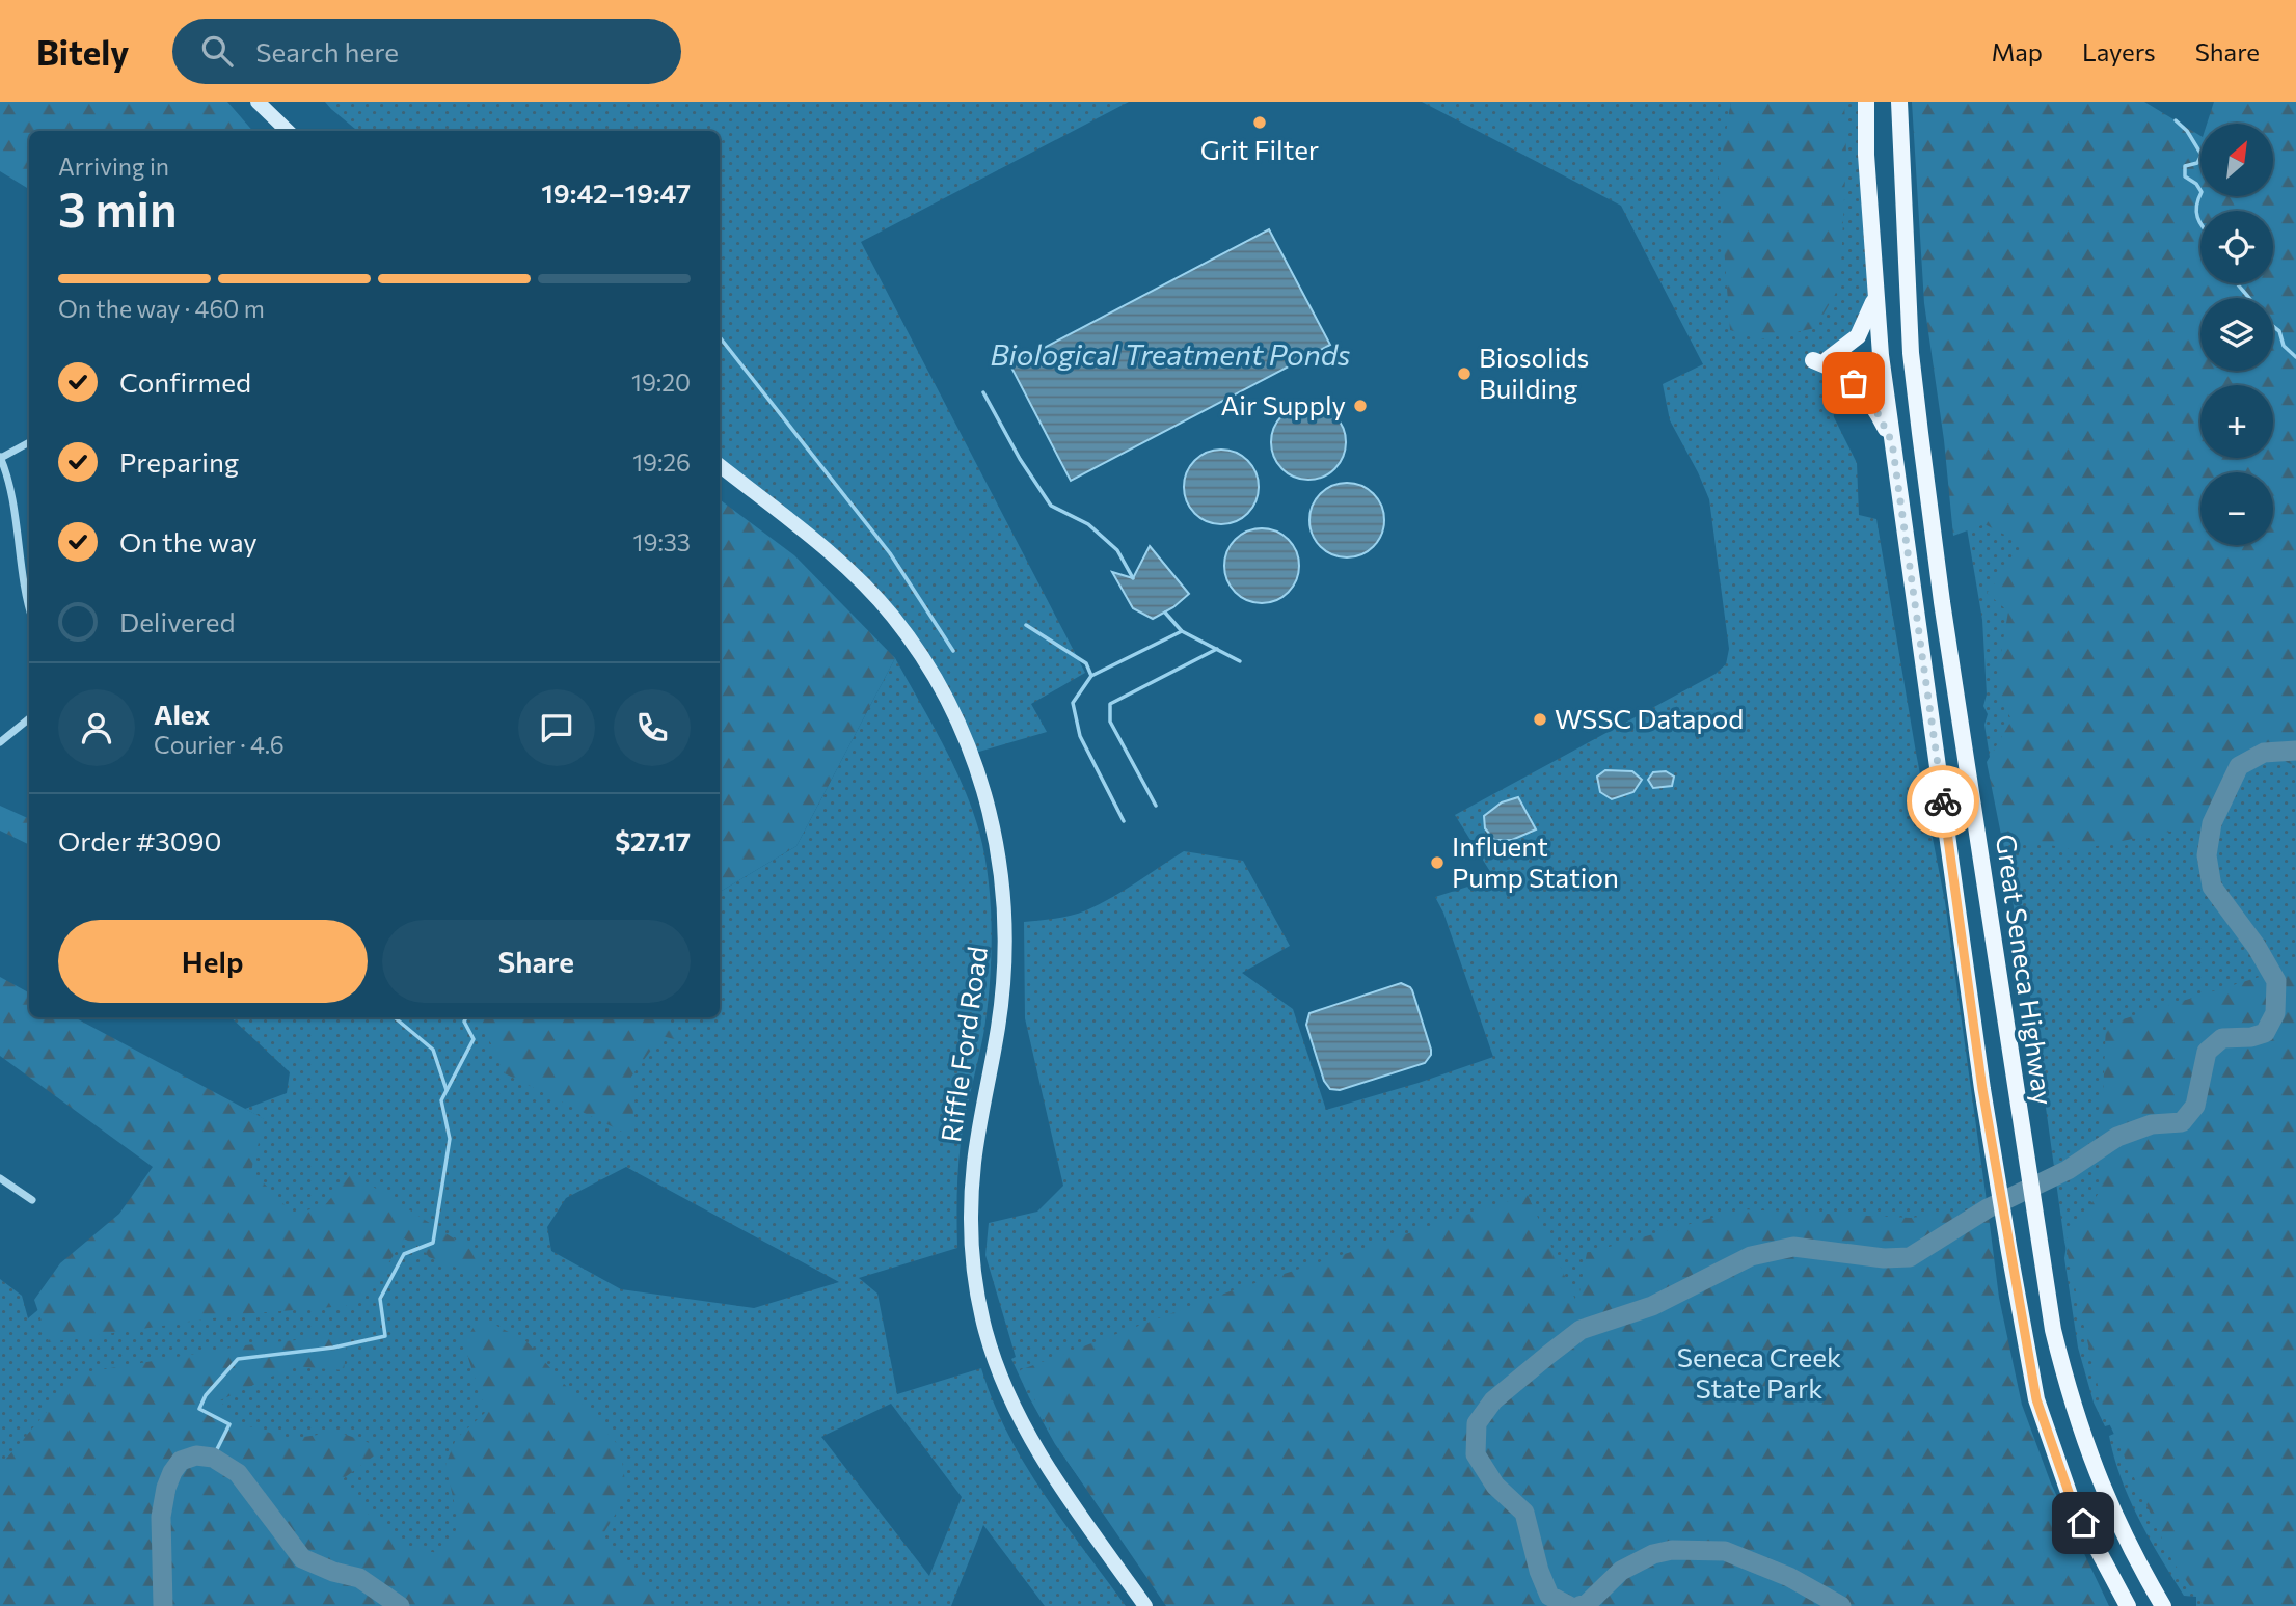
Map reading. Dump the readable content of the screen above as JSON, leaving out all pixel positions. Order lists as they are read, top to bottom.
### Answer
{
  "streets": {
    "main road": ["Great Seneca Highway"],
    "street": ["Riffle Ford Road"]
  },
  "water": ["Biological Treatment Ponds"],
  "parks": ["Seneca Creek State Park"],
  "places": [
    "Grit Filter",
    "Biosolids Building",
    "Air Supply",
    "WSSC Datapod",
    "Influent Pump Station"
  ],
  "north": "top right",
  "page": {
    "header": "Bitely",
    "search": "Search here",
    "nav": ["Map", "Layers", "Share"],
    "map_buttons": ["+", "−"],
    "heading": ["3 min", "Arriving in", "19:42–19:47"],
    "panel": [
      "Alex",
      "Courier · 4.6",
      "Order #3090",
      "$27.17"
    ],
    "bar": "On the way · 460 m",
    "list": [
      ["Confirmed", "19:20"],
      ["Preparing", "19:26"],
      ["On the way", "19:33"],
      "Delivered"
    ],
    "buttons": ["Help", "Share"]
  }
}
